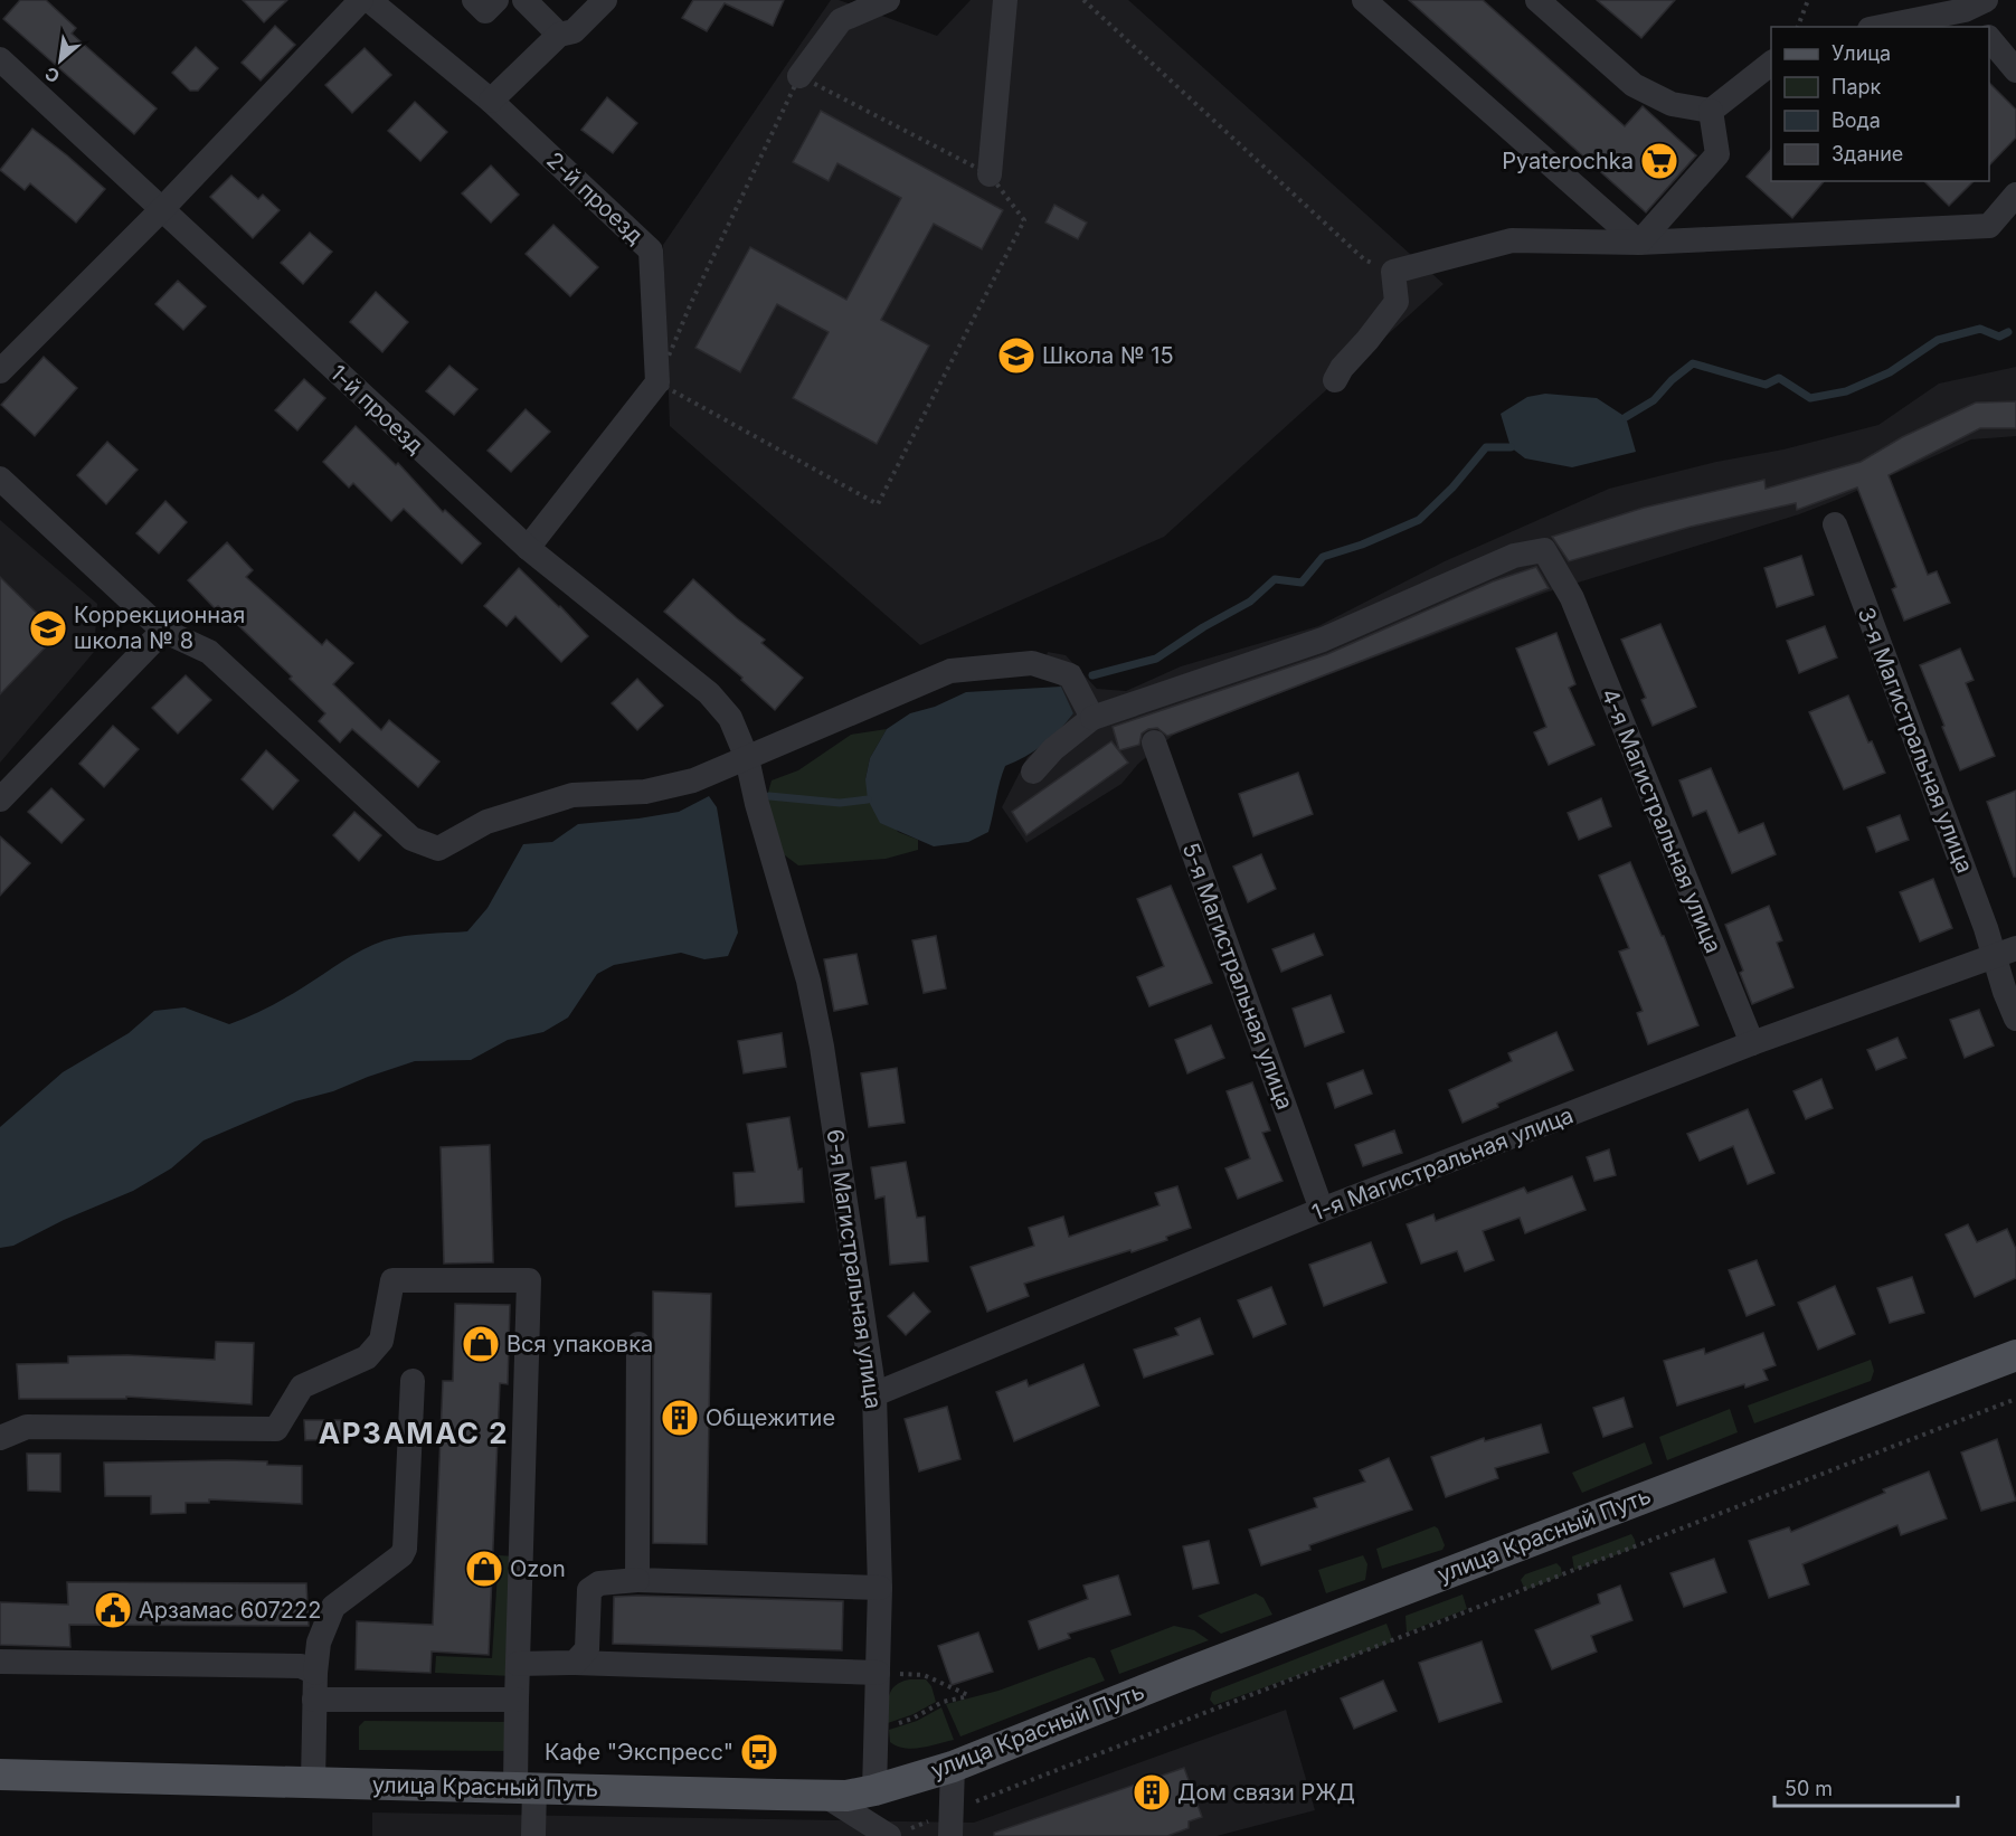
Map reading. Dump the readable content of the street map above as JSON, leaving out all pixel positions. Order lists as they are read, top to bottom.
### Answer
{
  "streets": {
    "main road": ["улица Красный Путь"],
    "street": [
      "2-й проезд",
      "1-й проезд",
      "3-я Магистральная улица",
      "4-я Магистральная улица",
      "5-я Магистральная улица",
      "1-я Магистральная улица",
      "6-я Магистральная улица"
    ]
  },
  "crossings": [
    ["1-й проезд", "6-я Магистральная улица"],
    ["3-я Магистральная улица", "1-я Магистральная улица"],
    ["4-я Магистральная улица", "1-я Магистральная улица"],
    ["5-я Магистральная улица", "1-я Магистральная улица"],
    ["1-я Магистральная улица", "6-я Магистральная улица"],
    ["6-я Магистральная улица", "улица Красный Путь"]
  ],
  "districts": ["АРЗАМАС 2"],
  "places": {
    "supermarket": ["Pyaterochka"],
    "school or university": ["Школа № 15", "Коррекционная школа № 8"],
    "shop": ["Вся упаковка", "Ozon"],
    "building": ["Общежитие", "Дом связи РЖД"],
    "public building": ["Арзамас 607222"],
    "bus stop": ["Кафе \"Экспресс\""]
  },
  "legend": [
    "Улица",
    "Парк",
    "Вода",
    "Здание"
  ],
  "scale_bar": "50 m",
  "north": "bottom left"
}
